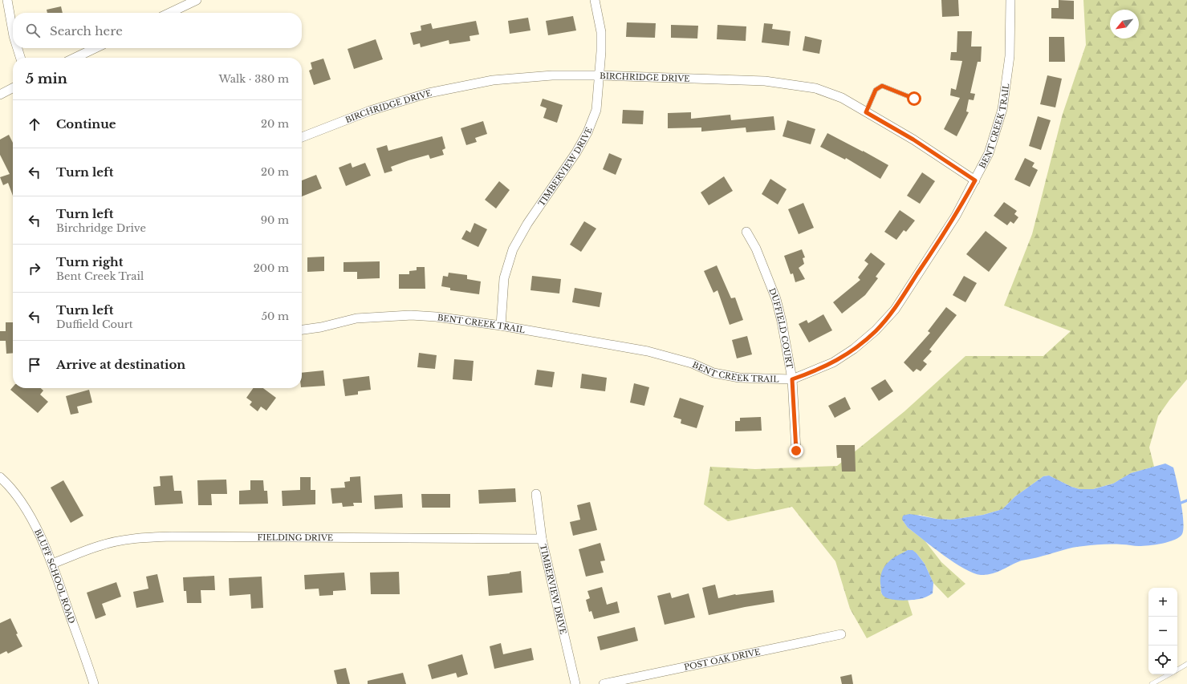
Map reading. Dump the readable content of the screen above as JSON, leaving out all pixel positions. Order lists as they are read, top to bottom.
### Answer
{
  "streets": {
    "street": [
      "BIRCHRIDGE DRIVE",
      "BENT CREEK TRAIL",
      "TIMBERVIEW DRIVE",
      "DUFFIELD COURT",
      "FIELDING DRIVE",
      "BLUFF SCHOOL ROAD",
      "POST OAK DRIVE"
    ]
  },
  "crossings": [
    ["BIRCHRIDGE DRIVE", "BENT CREEK TRAIL"],
    ["BIRCHRIDGE DRIVE", "TIMBERVIEW DRIVE"],
    ["BENT CREEK TRAIL", "TIMBERVIEW DRIVE"],
    ["BENT CREEK TRAIL", "DUFFIELD COURT"],
    ["TIMBERVIEW DRIVE", "FIELDING DRIVE"],
    ["FIELDING DRIVE", "BLUFF SCHOOL ROAD"]
  ],
  "north": "bottom left",
  "page": {
    "search": "Search here",
    "heading": ["5 min", "Walk · 380 m"],
    "list": [
      ["Continue", "20 m"],
      ["Turn left", "20 m"],
      ["Turn left", "Birchridge Drive", "90 m"],
      ["Turn right", "Bent Creek Trail", "200 m"],
      ["Turn left", "Duffield Court", "50 m"],
      "Arrive at destination"
    ],
    "map_buttons": ["+", "−"]
  }
}
